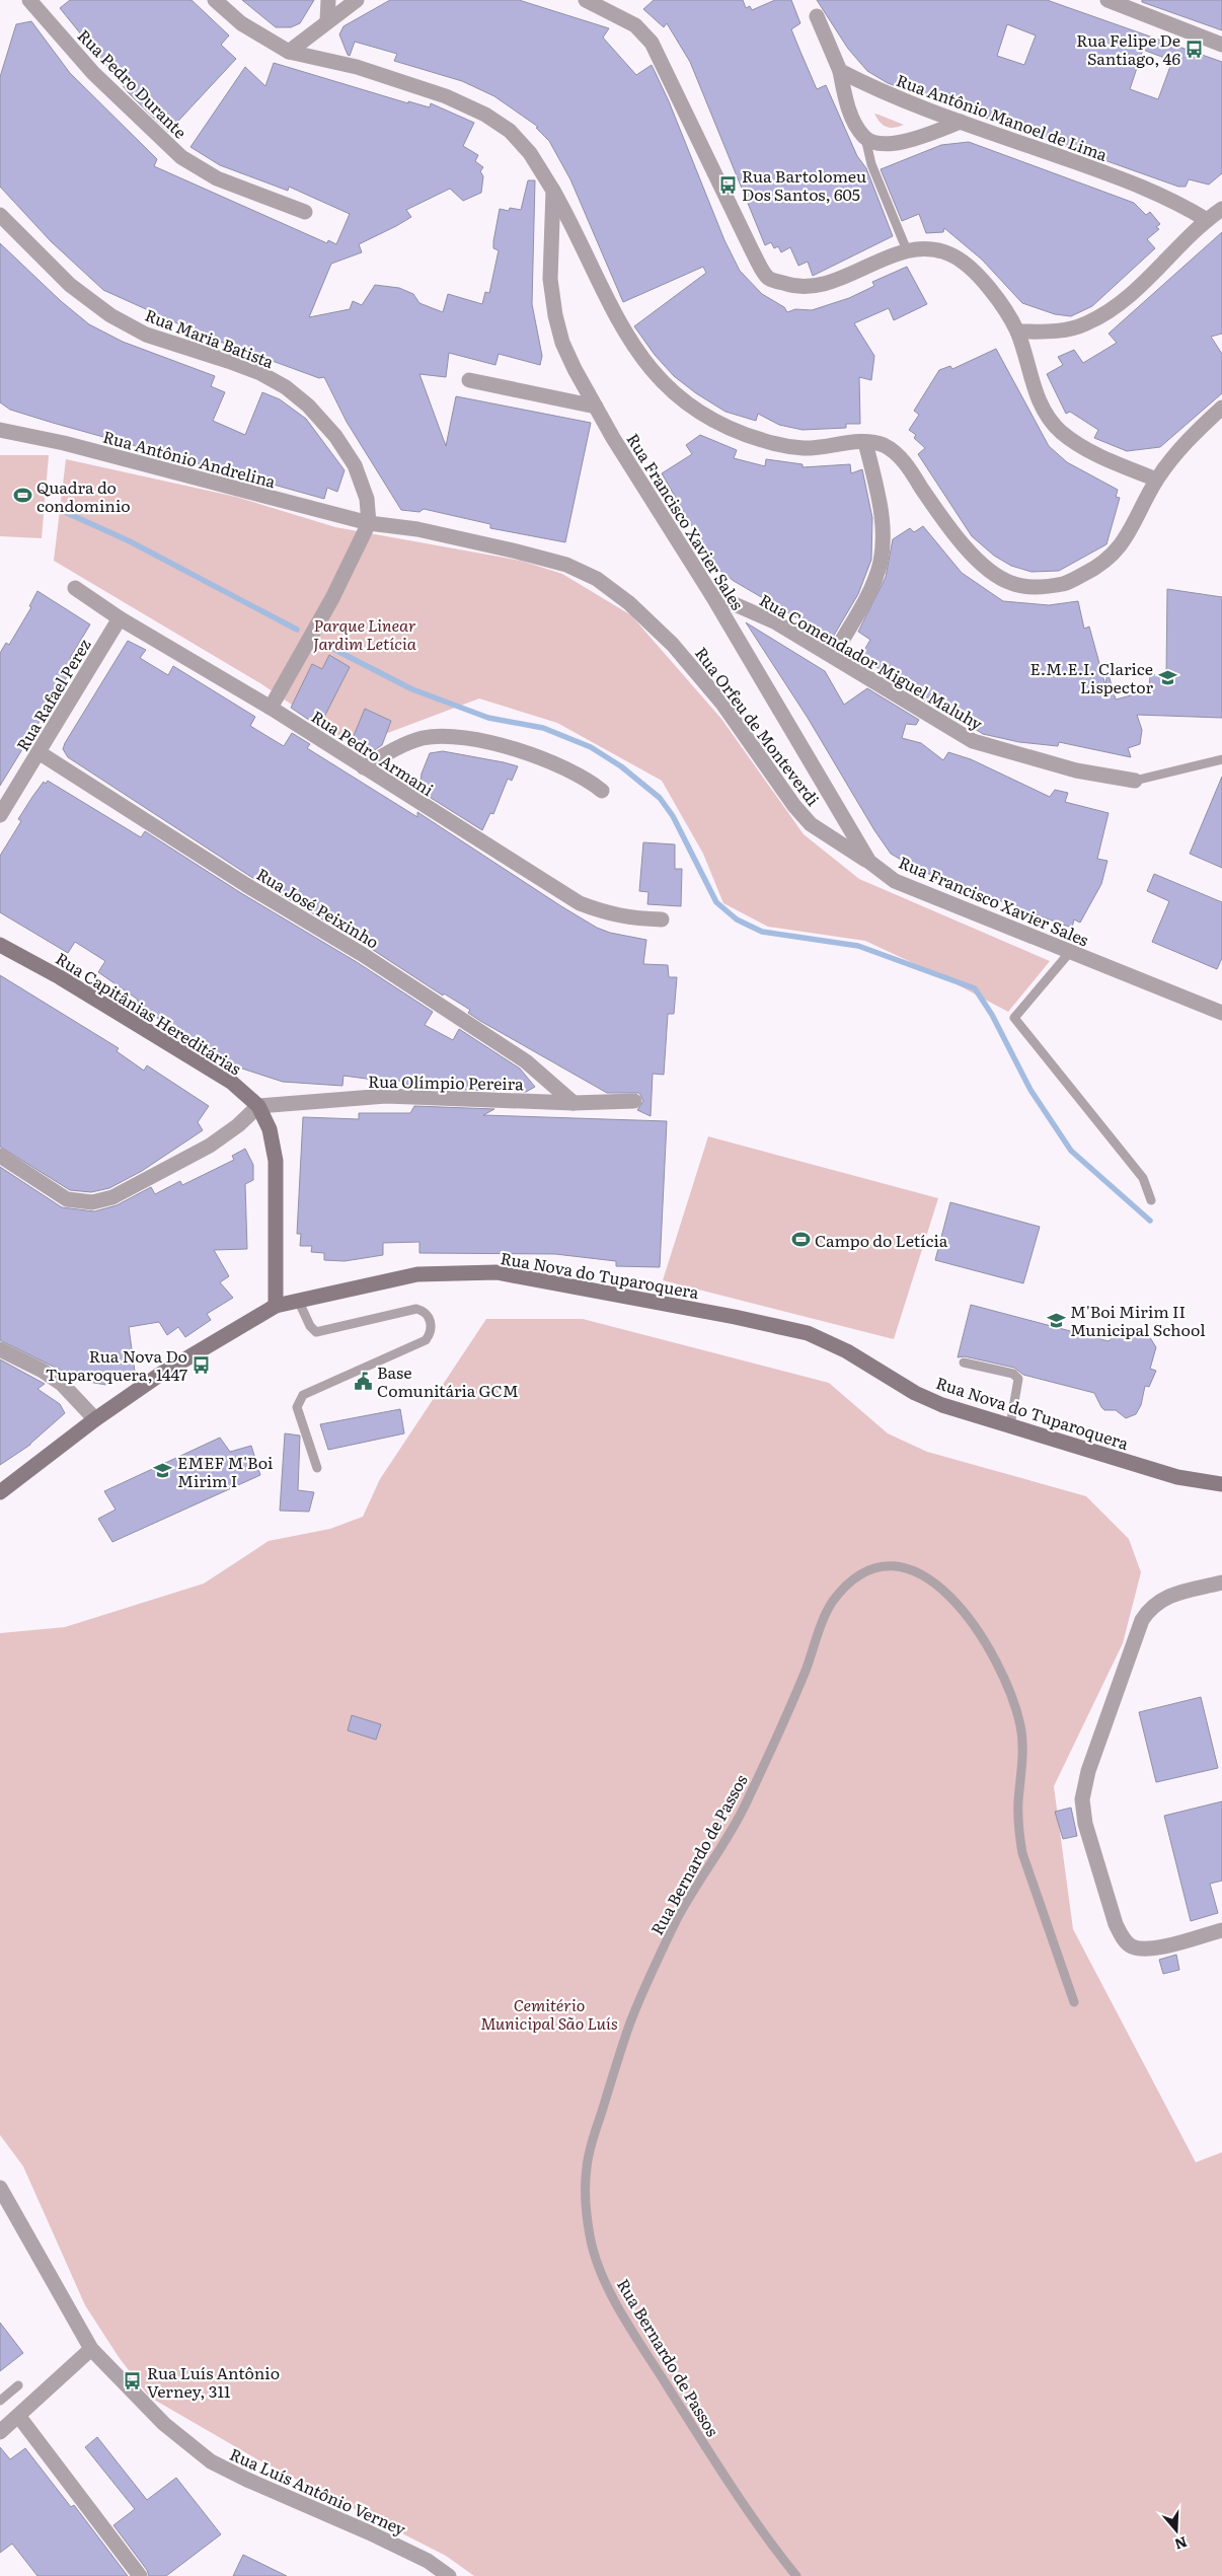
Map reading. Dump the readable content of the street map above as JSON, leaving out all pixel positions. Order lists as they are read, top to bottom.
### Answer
{
  "streets": {
    "street": [
      "Rua Pedro Durante",
      "Rua Antônio Manoel de Lima",
      "Rua Maria Batista",
      "Rua Antônio Andrelina",
      "Rua Francisco Xavier Sales",
      "Rua Comendador Miguel Maluhy",
      "Rua Rafael Perez",
      "Rua Orfeu de Monteverdi",
      "Rua Pedro Armani",
      "Rua José Peixinho",
      "Rua Capitânias Hereditárias",
      "Rua Olímpio Pereira",
      "Rua Nova do Tuparoquera",
      "Rua Luís Antônio Verney"
    ],
    "lane": ["Rua Bernardo de Passos"]
  },
  "crossings": [
    ["Rua Maria Batista", "Rua Antônio Andrelina"],
    ["Rua Maria Batista", "Rua Orfeu de Monteverdi"],
    ["Rua Antônio Andrelina", "Rua Orfeu de Monteverdi"],
    ["Rua Francisco Xavier Sales", "Rua Comendador Miguel Maluhy"],
    ["Rua Francisco Xavier Sales", "Rua Orfeu de Monteverdi"],
    ["Rua Rafael Perez", "Rua Pedro Armani"],
    ["Rua Rafael Perez", "Rua José Peixinho"],
    ["Rua José Peixinho", "Rua Olímpio Pereira"],
    ["Rua Capitânias Hereditárias", "Rua Olímpio Pereira"],
    ["Rua Capitânias Hereditárias", "Rua Nova do Tuparoquera"]
  ],
  "parks": ["Parque Linear Jardim Letícia", "Cemitério Municipal São Luís"],
  "places": {
    "bus stop": [
      "Rua Felipe De Santiago, 46",
      "Rua Bartolomeu Dos Santos, 605",
      "Rua Nova Do Tuparoquera, 1447",
      "Rua Luís Antônio Verney, 311"
    ],
    "sports": ["Quadra do condominio", "Campo do Letícia"],
    "school or university": ["E.M.E.I. Clarice Lispector", "M'Boi Mirim II Municipal School", "EMEF M'Boi Mirim I"],
    "public building": ["Base Comunitária GCM"]
  },
  "north": "bottom"
}
